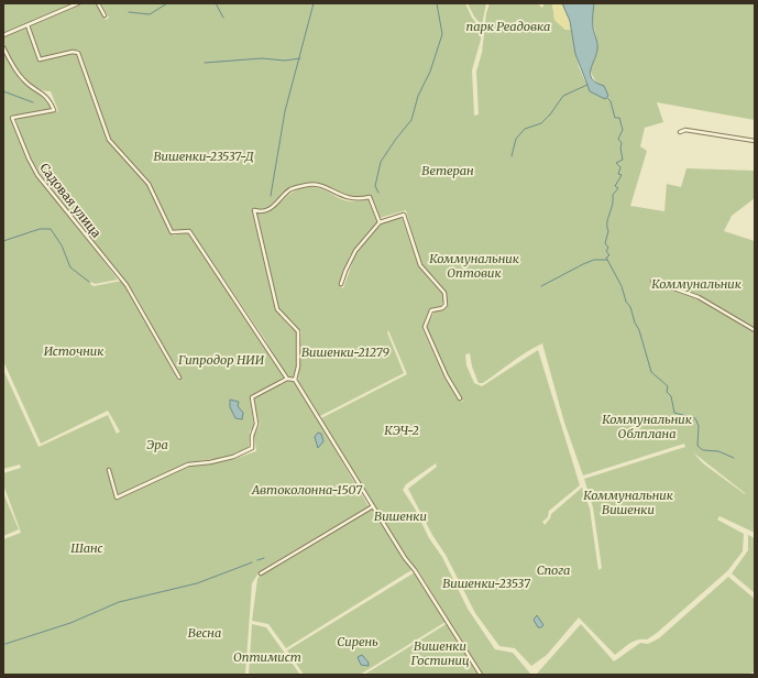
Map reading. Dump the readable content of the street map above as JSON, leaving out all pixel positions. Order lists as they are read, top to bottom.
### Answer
{
  "streets": {
    "street": ["Садовая улица"]
  },
  "parks": [
    "парк Реадовка",
    "Вишенки-23537-Д",
    "Ветеран",
    "Коммунальник Оптовик",
    "Коммунальник",
    "Источник",
    "Вишенки-21279",
    "Гипродор НИИ",
    "Коммунальник Облплана",
    "КЭЧ-2",
    "Эра",
    "Автоколонна-1507",
    "Коммунальник Вишенки",
    "Вишенки",
    "Шанс",
    "Спога",
    "Вишенки-23537",
    "Весна",
    "Сирень",
    "Вишенки Гостиниц",
    "Оптимист"
  ]
}
